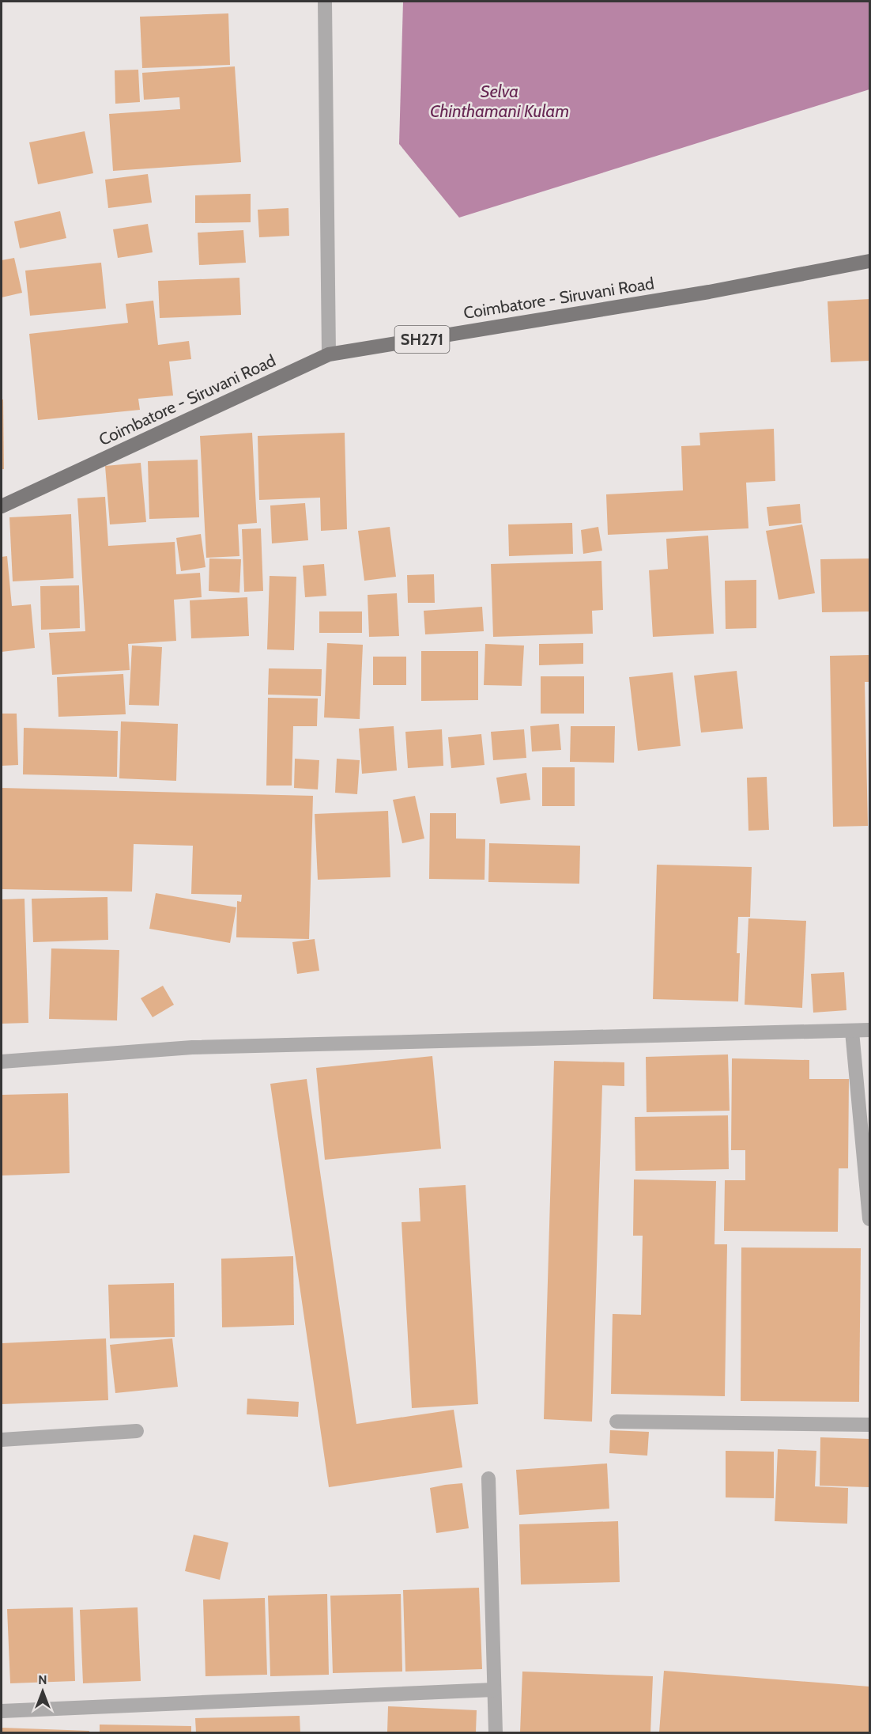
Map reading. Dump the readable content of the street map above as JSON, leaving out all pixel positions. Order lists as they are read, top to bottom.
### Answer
{
  "streets": {
    "main road": ["Coimbatore - Siruvani Road", "SH271"]
  },
  "water": ["Selva Chinthamani Kulam"],
  "north": "top"
}
